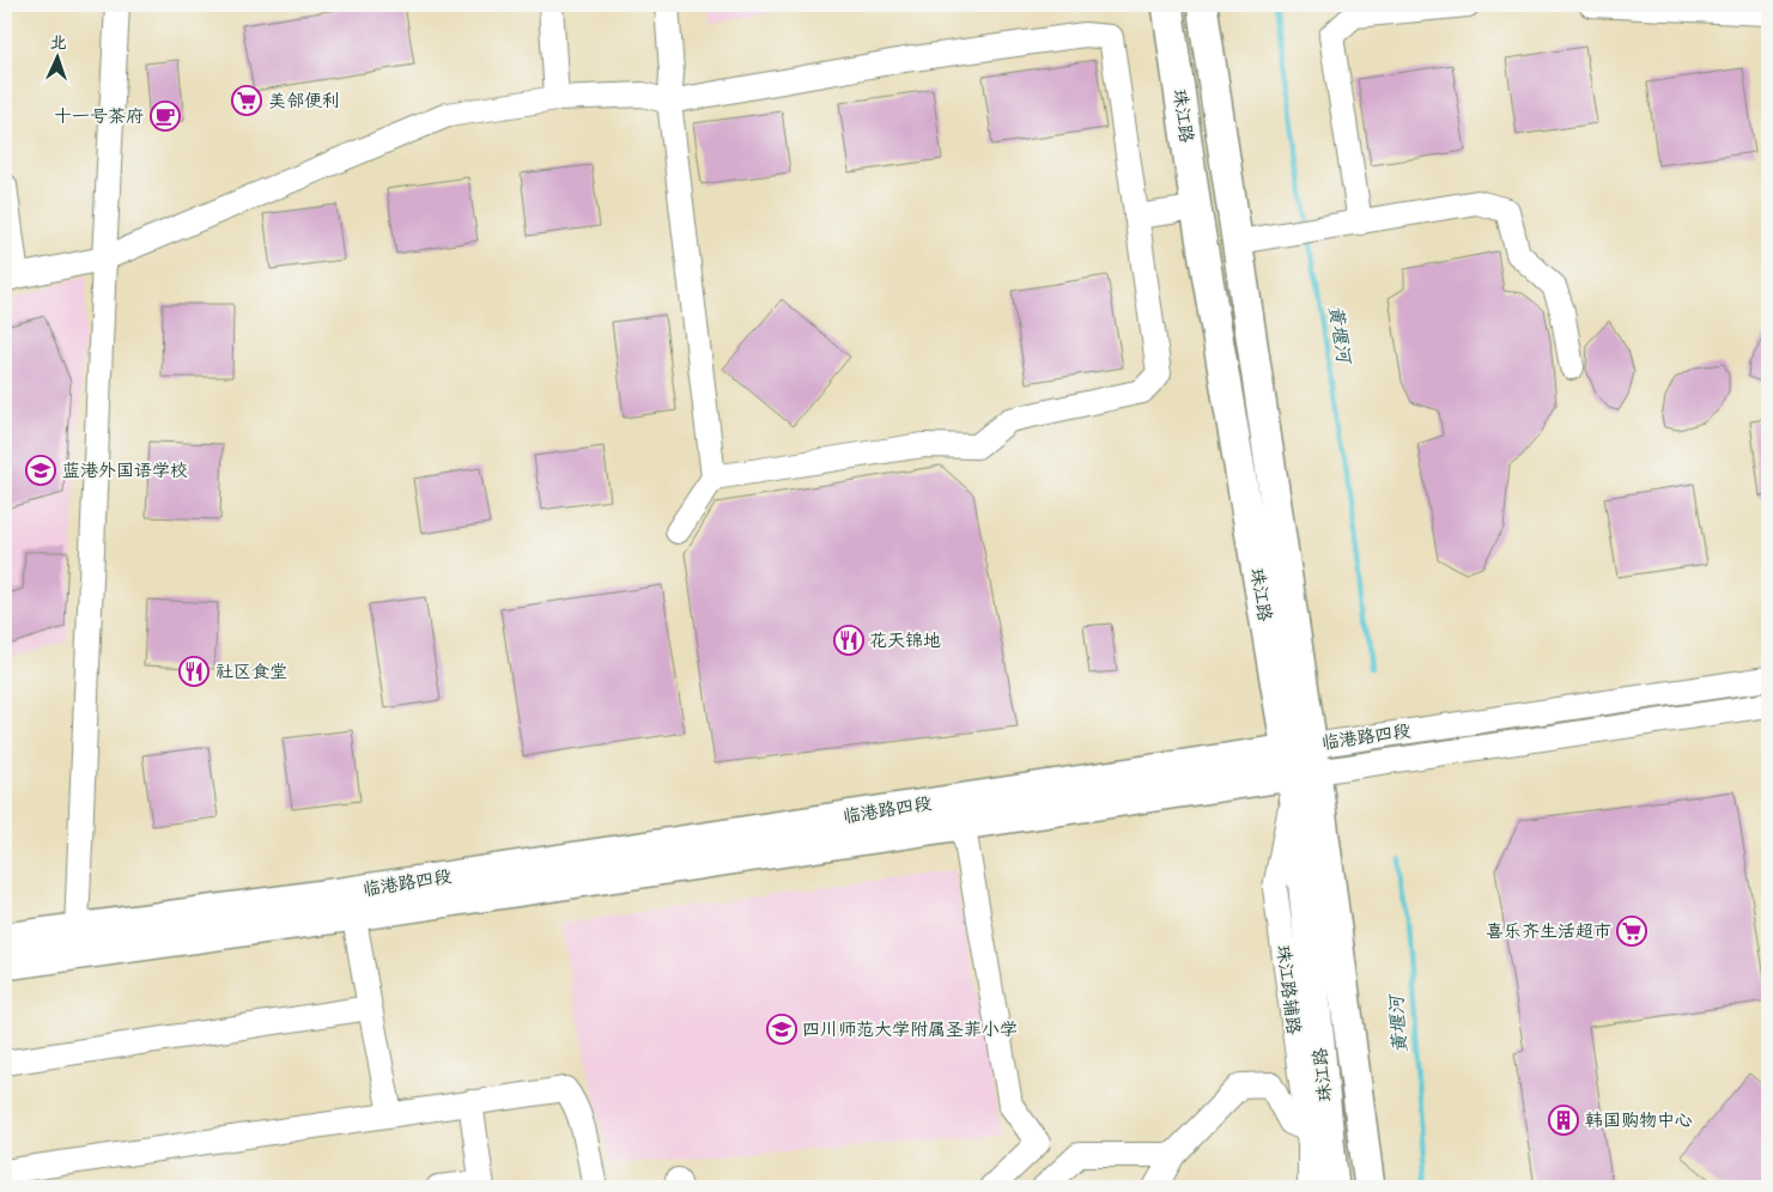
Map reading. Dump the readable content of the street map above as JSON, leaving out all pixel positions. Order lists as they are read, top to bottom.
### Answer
{
  "streets": {
    "main road": ["珠江路", "临港路四段"],
    "street": ["珠江路辅路"]
  },
  "crossings": [
    ["珠江路", "临港路四段"],
    ["珠江路", "珠江路辅路"],
    ["临港路四段", "珠江路辅路"]
  ],
  "water": ["黄堰河"],
  "places": {
    "supermarket": ["美邻便利", "喜乐齐生活超市"],
    "cafe": ["十一号茶府"],
    "school or university": ["蓝港外国语学校", "四川师范大学附属圣菲小学"],
    "restaurant": ["花天锦地", "社区食堂"],
    "building": ["韩国购物中心"]
  },
  "north": "top"
}
